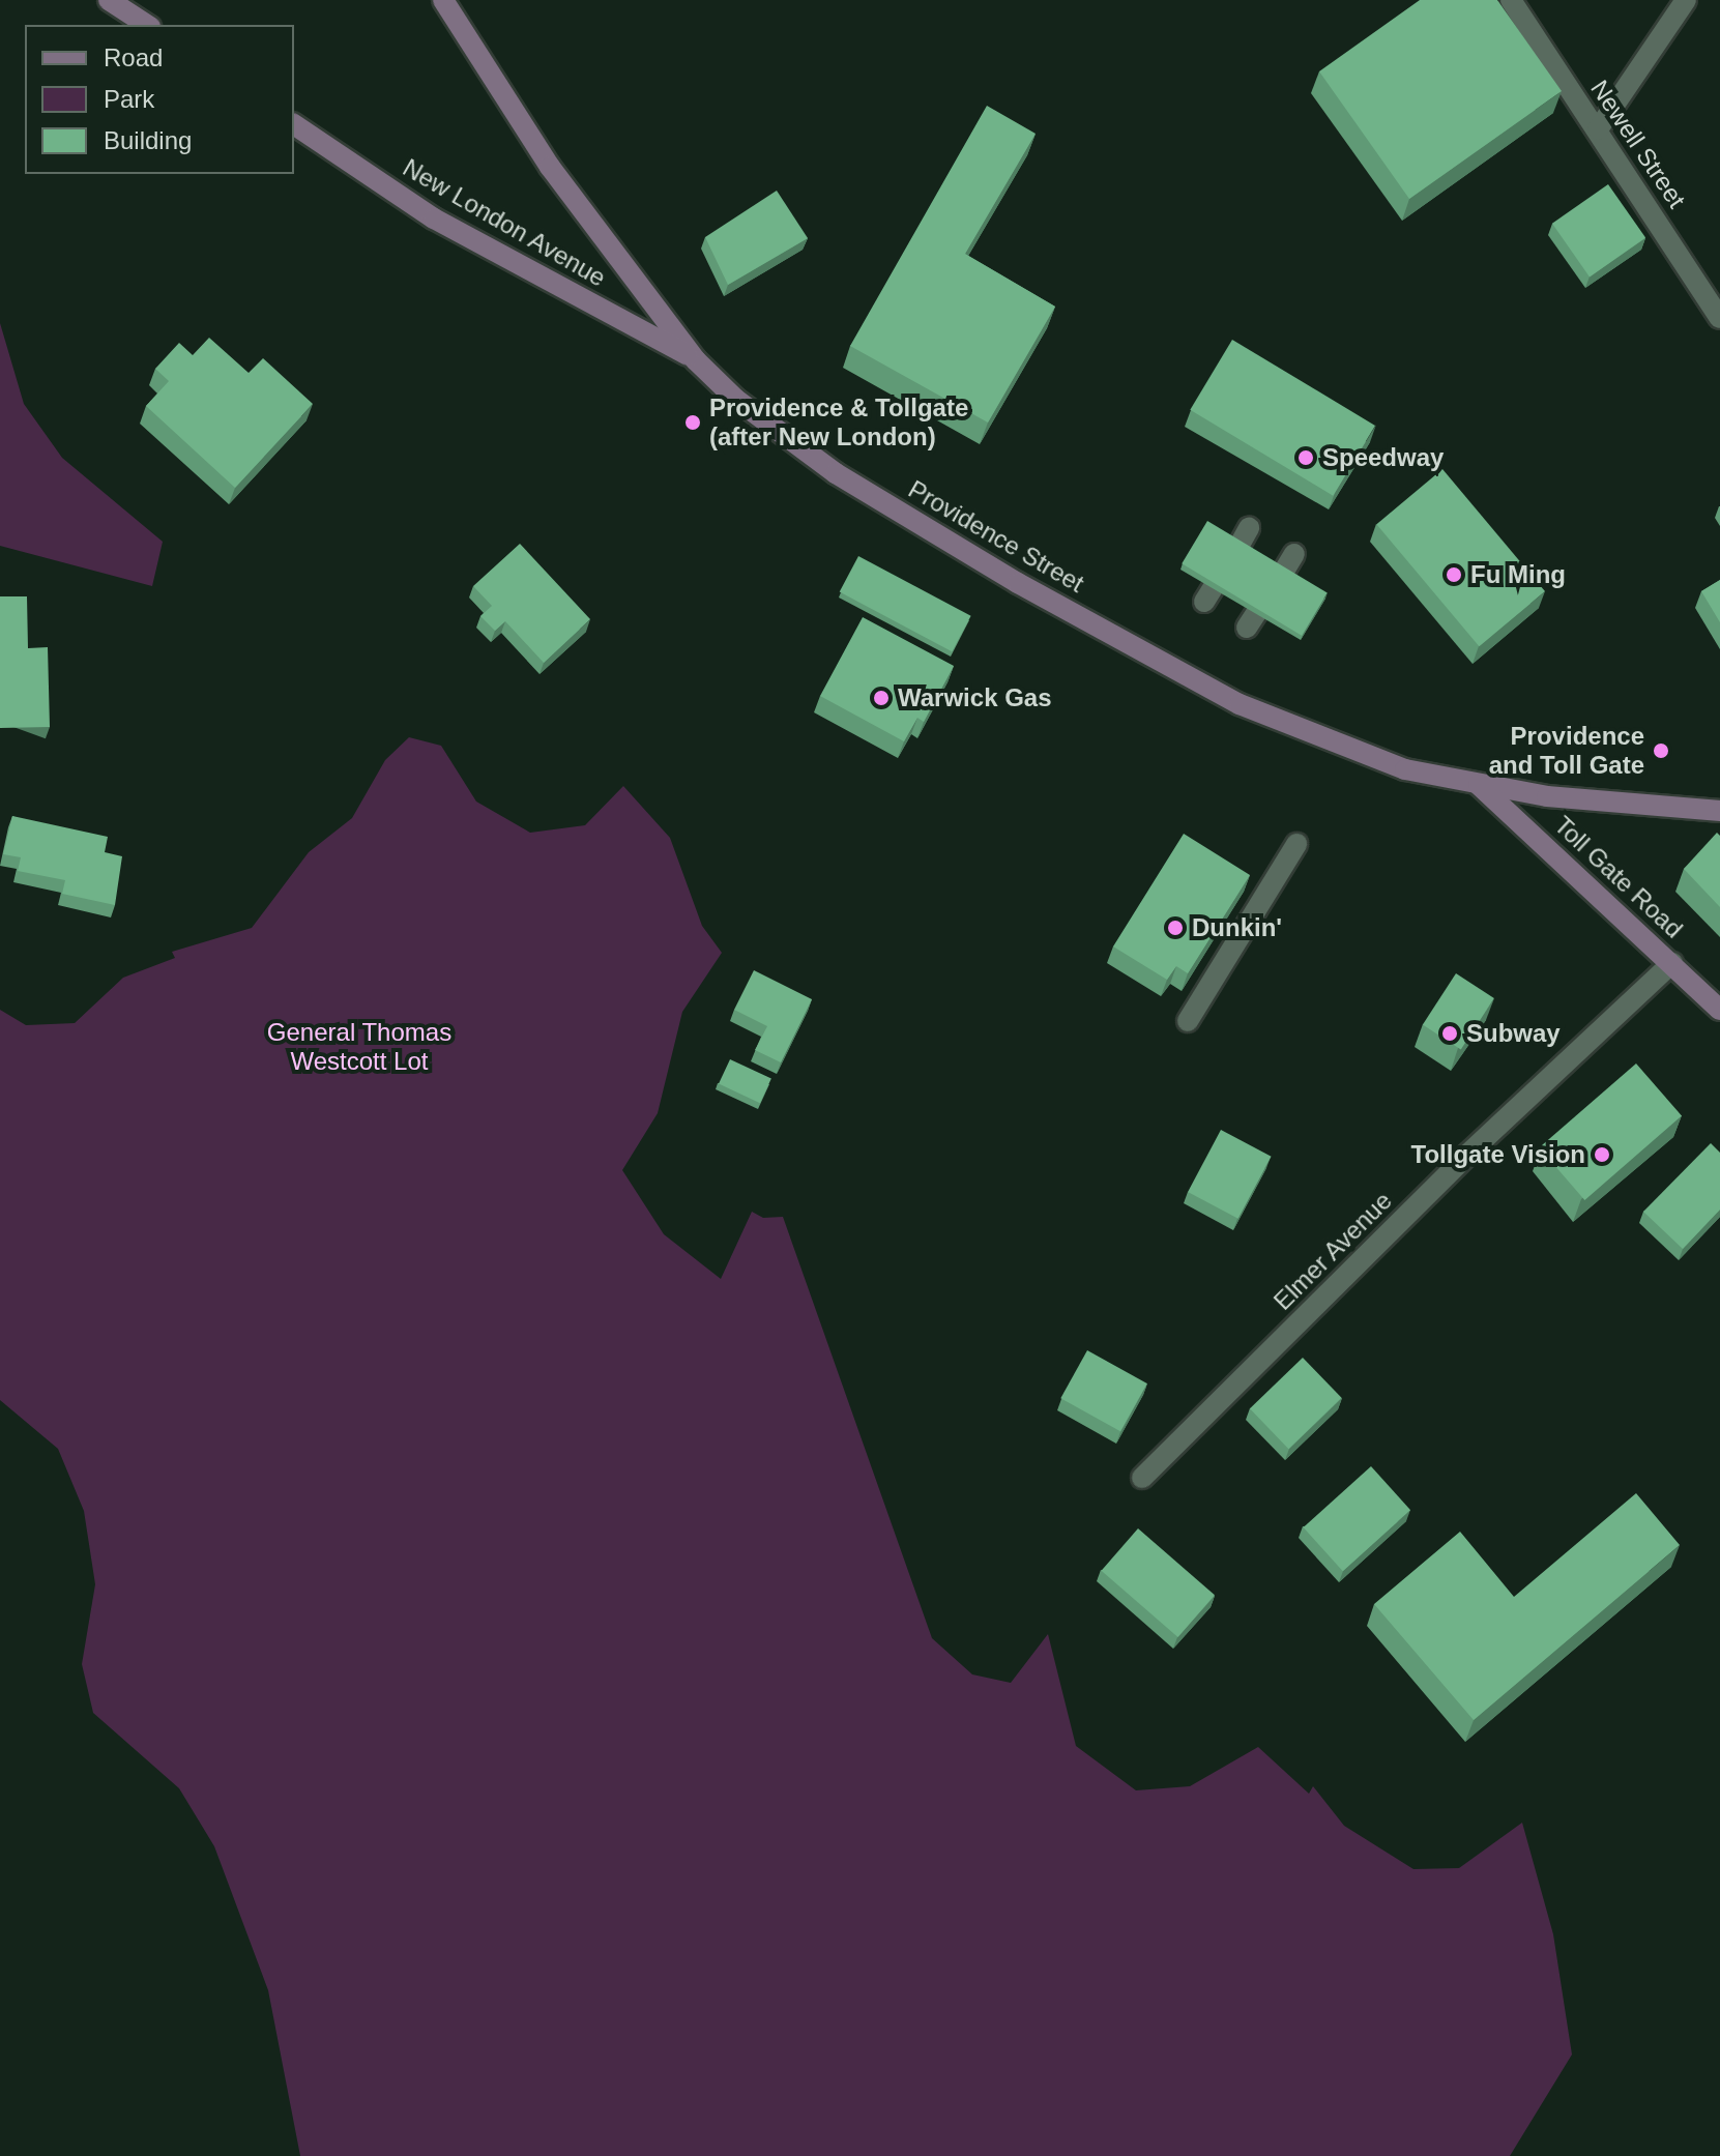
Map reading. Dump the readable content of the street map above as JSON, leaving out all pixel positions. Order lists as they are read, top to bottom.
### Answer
{
  "streets": {
    "main road": ["New London Avenue", "Providence Street", "Toll Gate Road"],
    "street": ["Newell Street", "Elmer Avenue"]
  },
  "crossings": [
    ["New London Avenue", "Providence Street"],
    ["Providence Street", "Toll Gate Road"],
    ["Toll Gate Road", "Elmer Avenue"]
  ],
  "parks": ["General Thomas Westcott Lot"],
  "places": [
    "Providence & Tollgate (after New London)",
    "Speedway",
    "Fu Ming",
    "Warwick Gas",
    "Providence and Toll Gate",
    "Dunkin'",
    "Subway",
    "Tollgate Vision"
  ],
  "legend": ["Road", "Park", "Building"]
}
